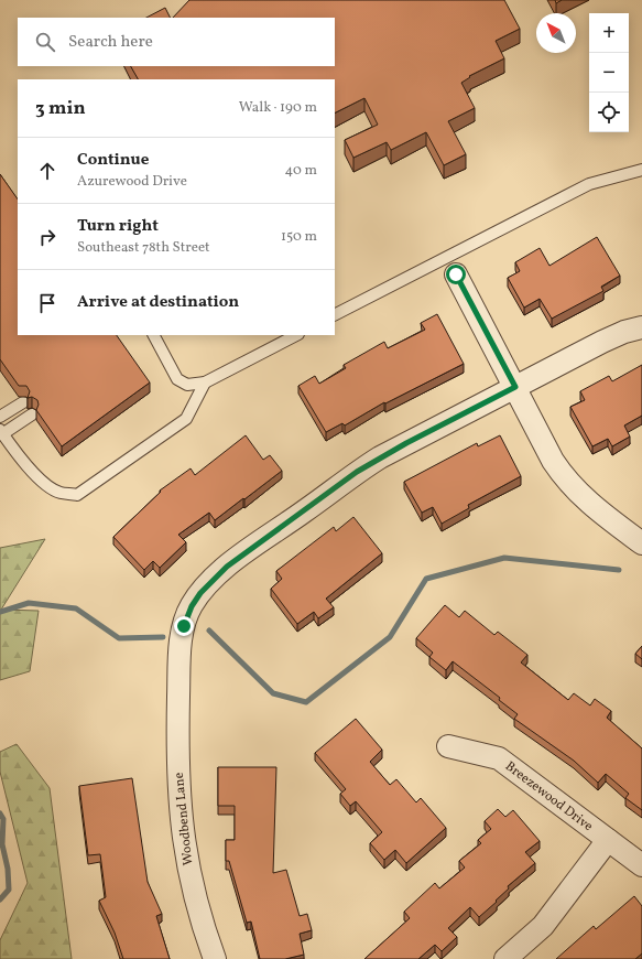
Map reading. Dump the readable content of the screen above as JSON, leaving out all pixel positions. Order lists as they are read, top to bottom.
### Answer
{
  "streets": {
    "street": ["Breezewood Drive", "Woodbend Lane"]
  },
  "north": "top left",
  "page": {
    "map_buttons": ["+", "−"],
    "search": "Search here",
    "heading": ["3 min", "Walk · 190 m"],
    "list": [
      ["Continue", "Azurewood Drive", "40 m"],
      ["Turn right", "Southeast 78th Street", "150 m"],
      "Arrive at destination"
    ]
  }
}
